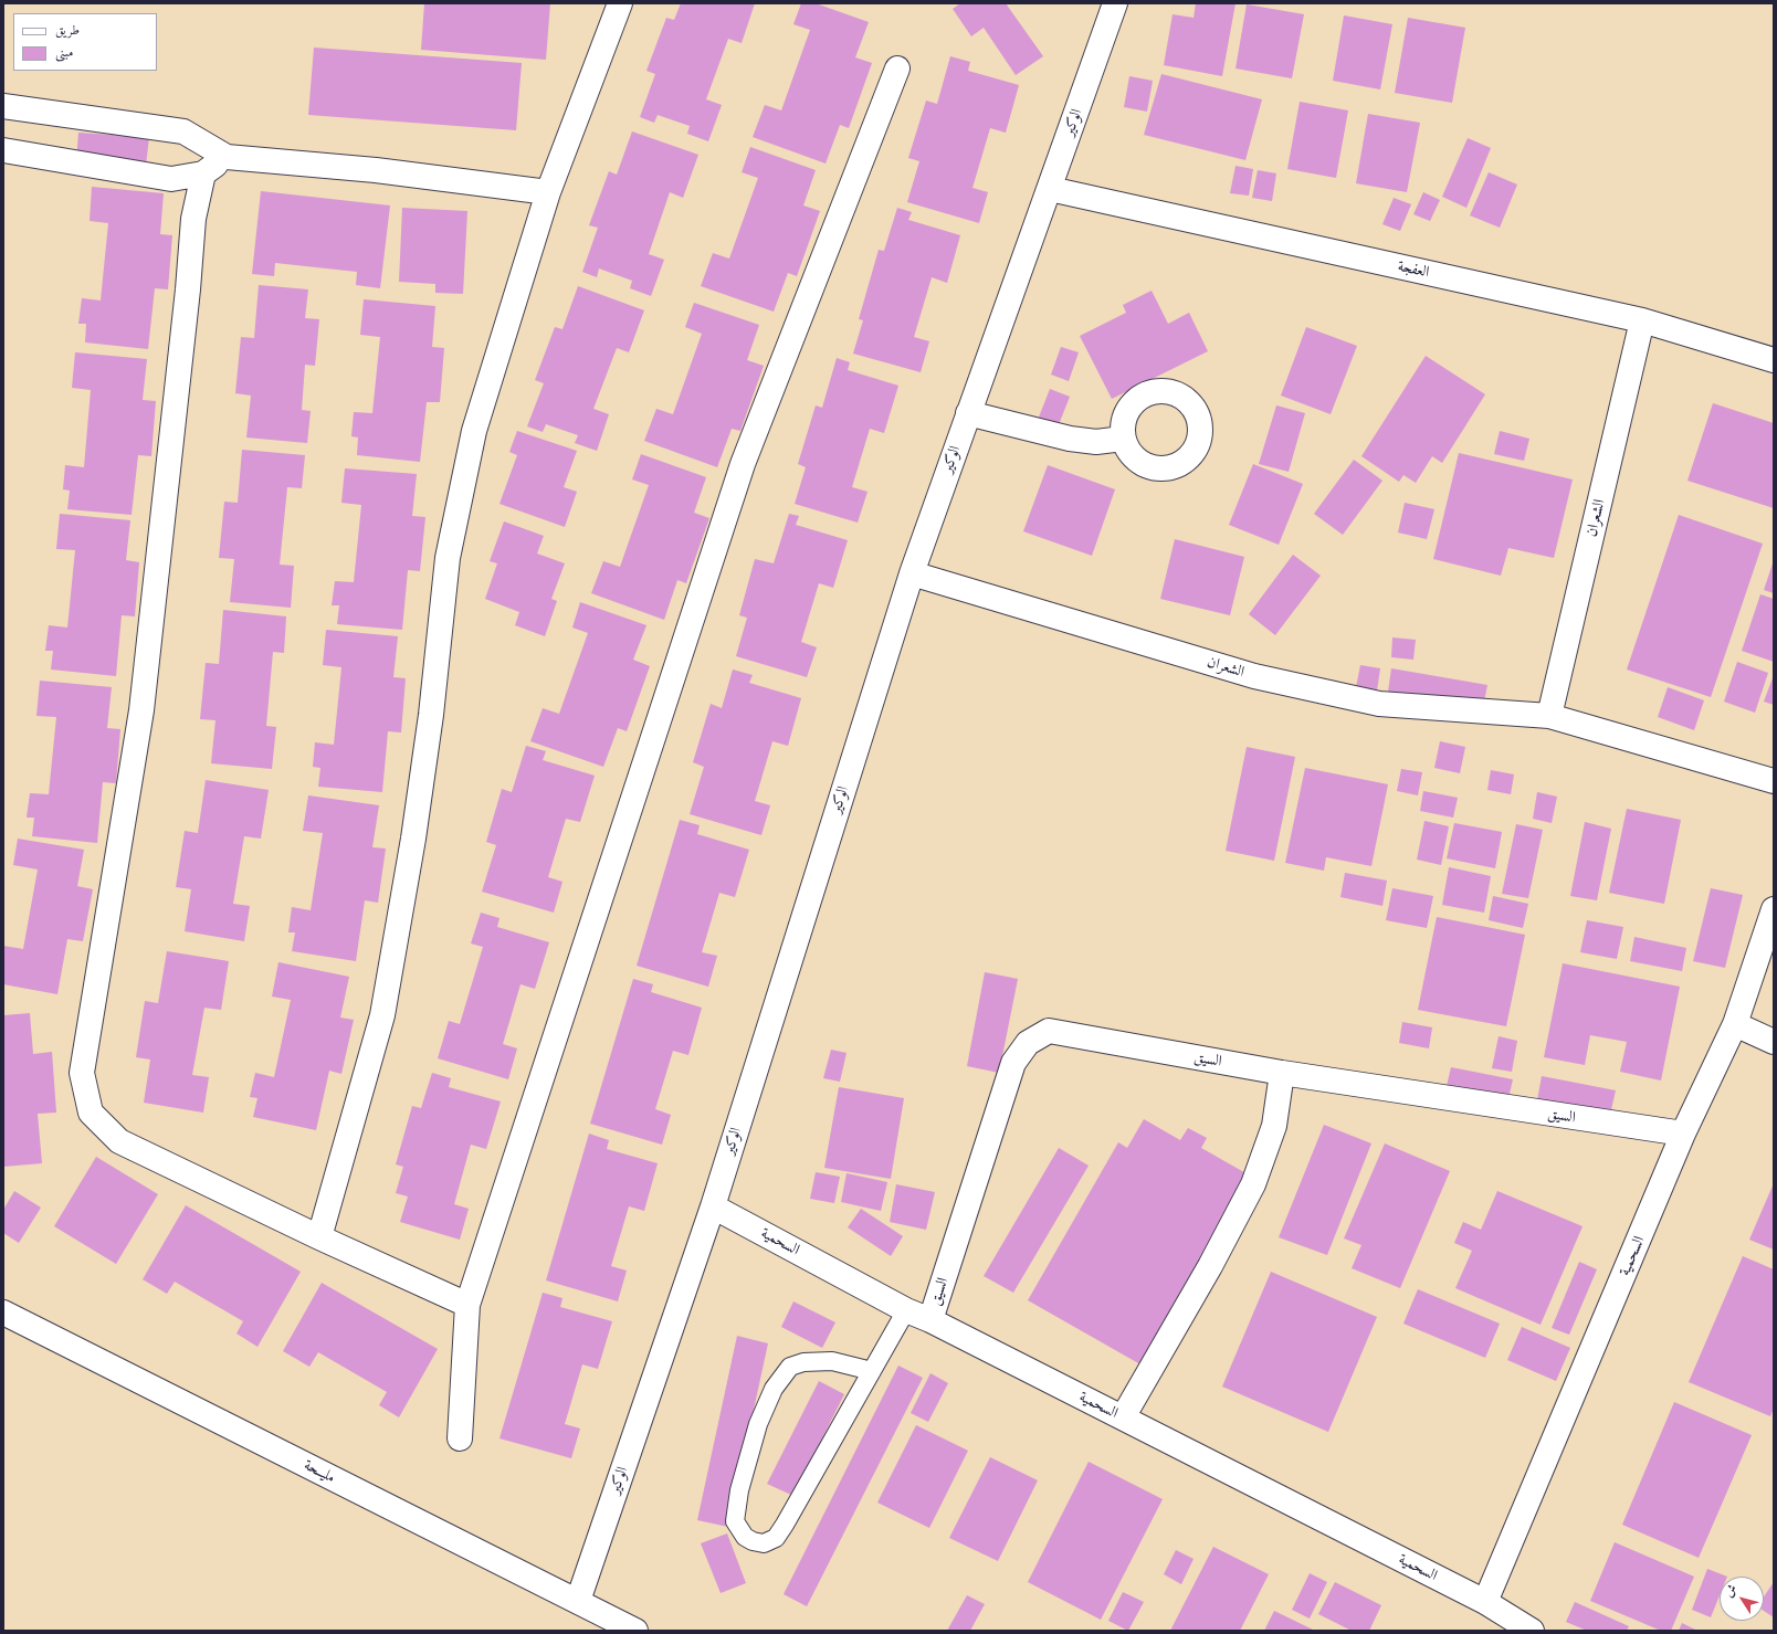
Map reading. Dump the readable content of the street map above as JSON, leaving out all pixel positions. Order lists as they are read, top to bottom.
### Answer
{
  "streets": {
    "street": [
      "الوكير",
      "العفجة",
      "الشعران",
      "السيق",
      "السحمية",
      "مليــحة"
    ]
  },
  "crossings": [
    ["الوكير", "العفجة"],
    ["الوكير", "الشعران"],
    ["الوكير", "السحمية"],
    ["الوكير", "مليــحة"],
    ["العفجة", "الشعران"],
    ["السيق", "السحمية"]
  ],
  "legend": ["طريق", "مبنى"],
  "north": "top left"
}
